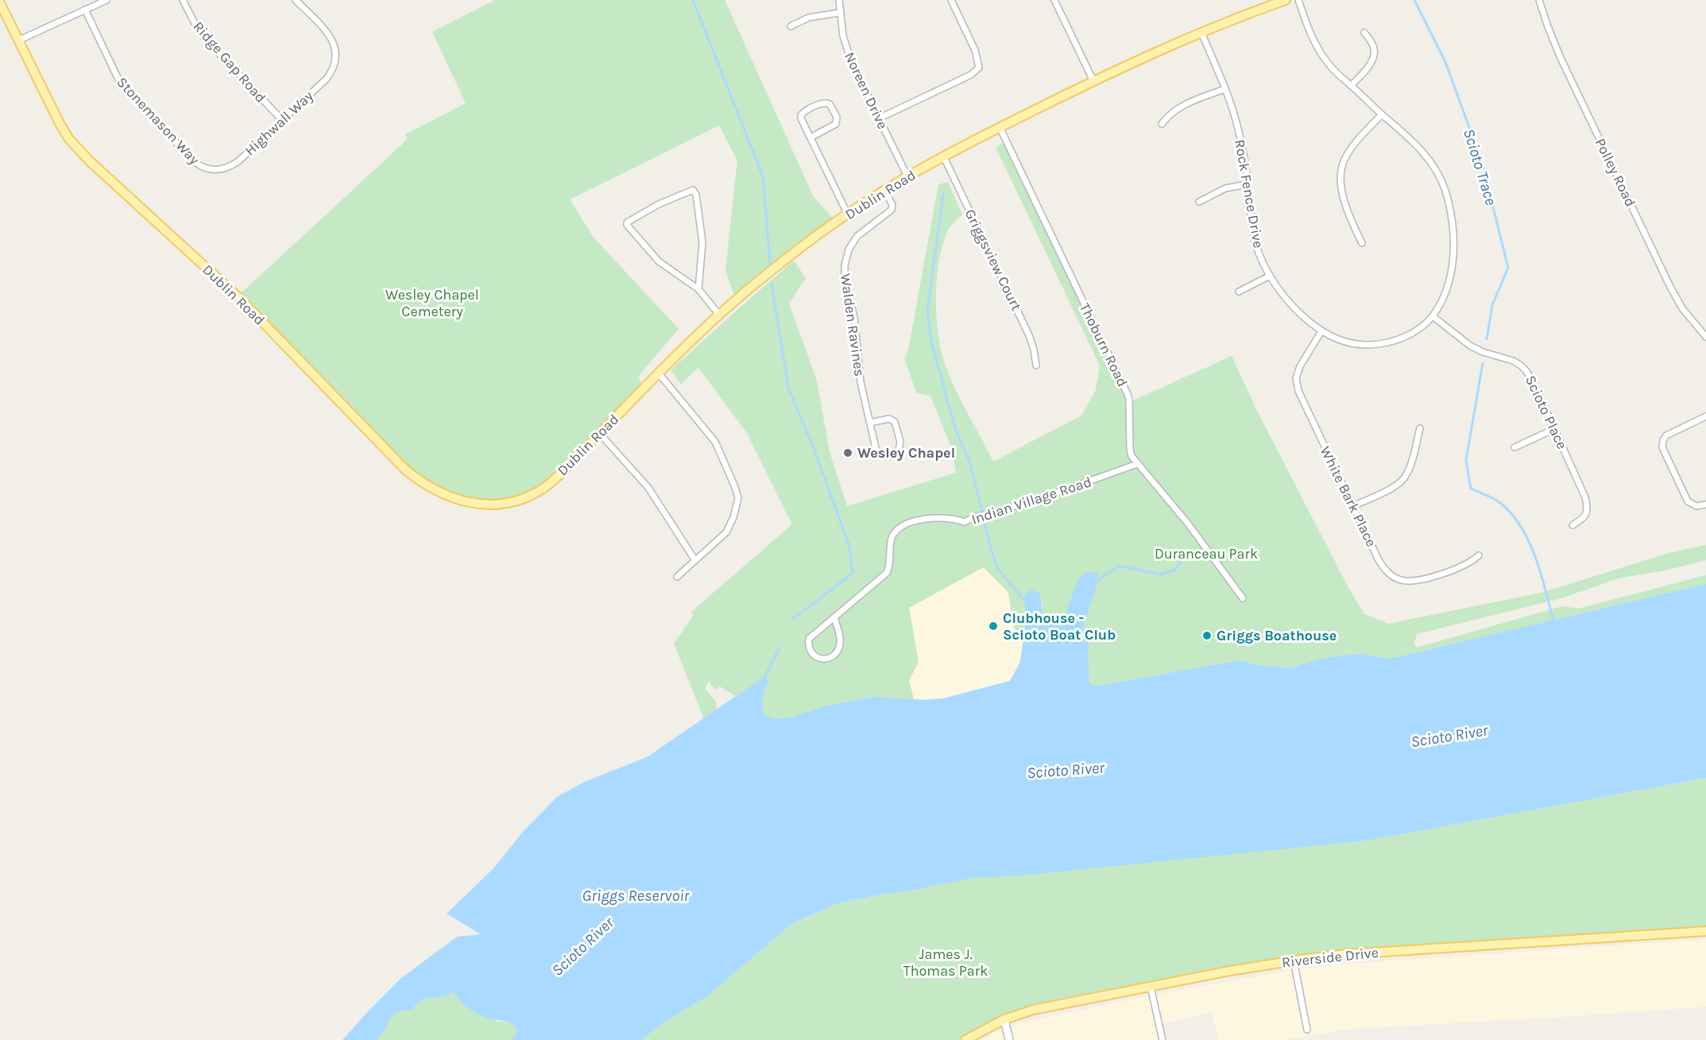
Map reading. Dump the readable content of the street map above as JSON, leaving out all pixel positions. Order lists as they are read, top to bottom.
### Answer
{
  "streets": {
    "main road": ["Dublin Road", "Riverside Drive"],
    "street": [
      "Ridge Gap Road",
      "Noreen Drive",
      "Stonemason Way",
      "Highwall Way",
      "Polley Road",
      "Rock Fence Drive",
      "Griggsview Court",
      "Walden Ravines",
      "Thoburn Road",
      "Scioto Place",
      "White Bark Place",
      "Indian Village Road"
    ]
  },
  "crossings": [
    ["Ridge Gap Road", "Highwall Way"],
    ["Noreen Drive", "Dublin Road"],
    ["Stonemason Way", "Highwall Way"],
    ["Rock Fence Drive", "Dublin Road"],
    ["Rock Fence Drive", "Scioto Place"],
    ["Rock Fence Drive", "White Bark Place"],
    ["Dublin Road", "Griggsview Court"],
    ["Dublin Road", "Walden Ravines"],
    ["Dublin Road", "Thoburn Road"],
    ["Thoburn Road", "Indian Village Road"]
  ],
  "water": ["Scioto Trace", "Scioto River", "Griggs Reservoir"],
  "parks": ["Wesley Chapel Cemetery", "Duranceau Park", "James J. Thomas Park"],
  "places": ["Wesley Chapel", "Clubhouse - Scioto Boat Club", "Griggs Boathouse"]
}
